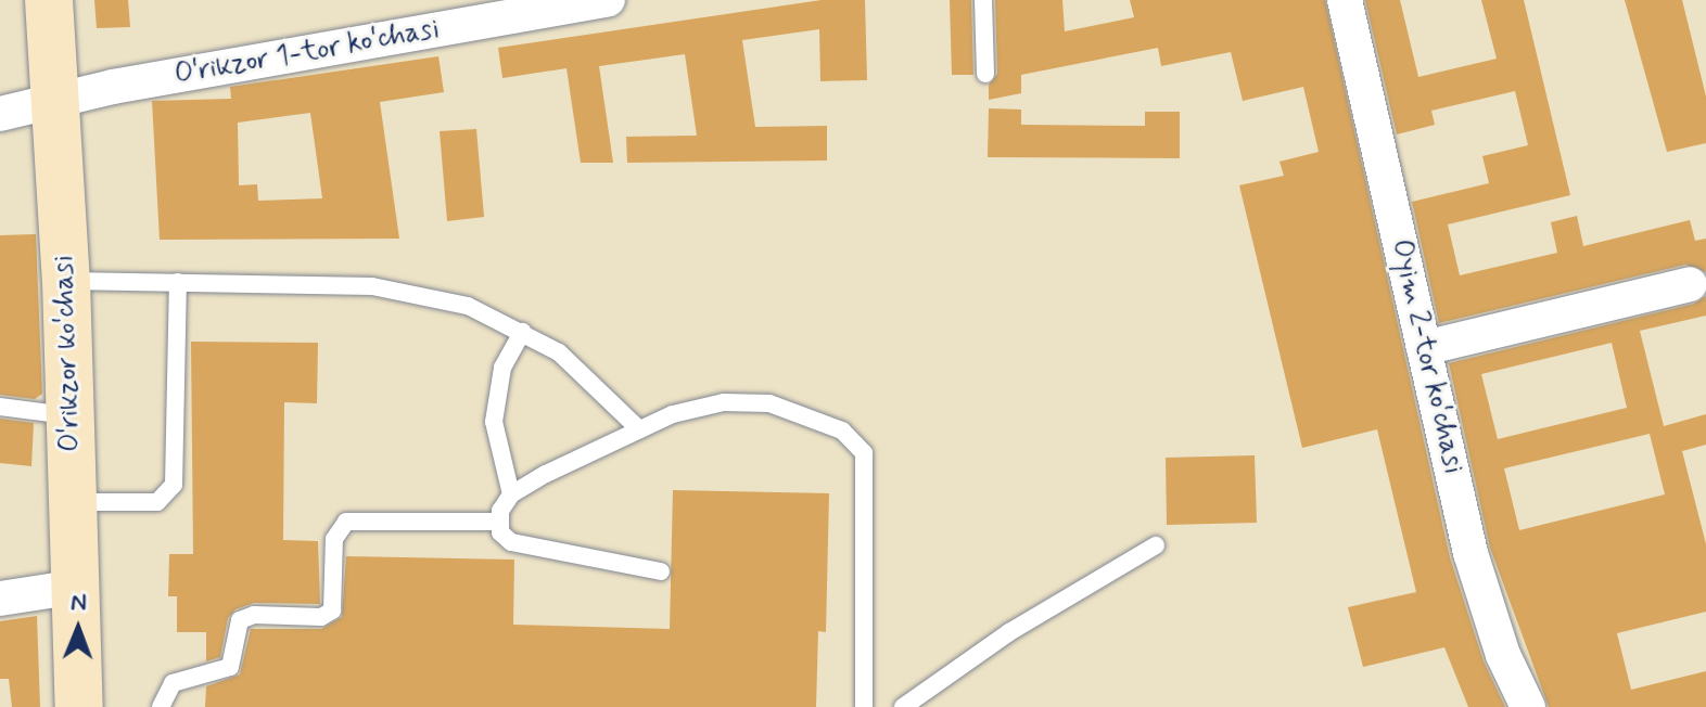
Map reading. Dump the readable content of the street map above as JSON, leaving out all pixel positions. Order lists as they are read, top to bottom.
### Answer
{
  "streets": {
    "main road": ["Oʻrikzor koʻchasi"],
    "street": ["Oʻrikzor 1-tor koʻchasi", "Oyim 2-tor koʻchasi"]
  },
  "crossings": [
    ["Oʻrikzor 1-tor koʻchasi", "Oʻrikzor koʻchasi"]
  ],
  "north": "top"
}
